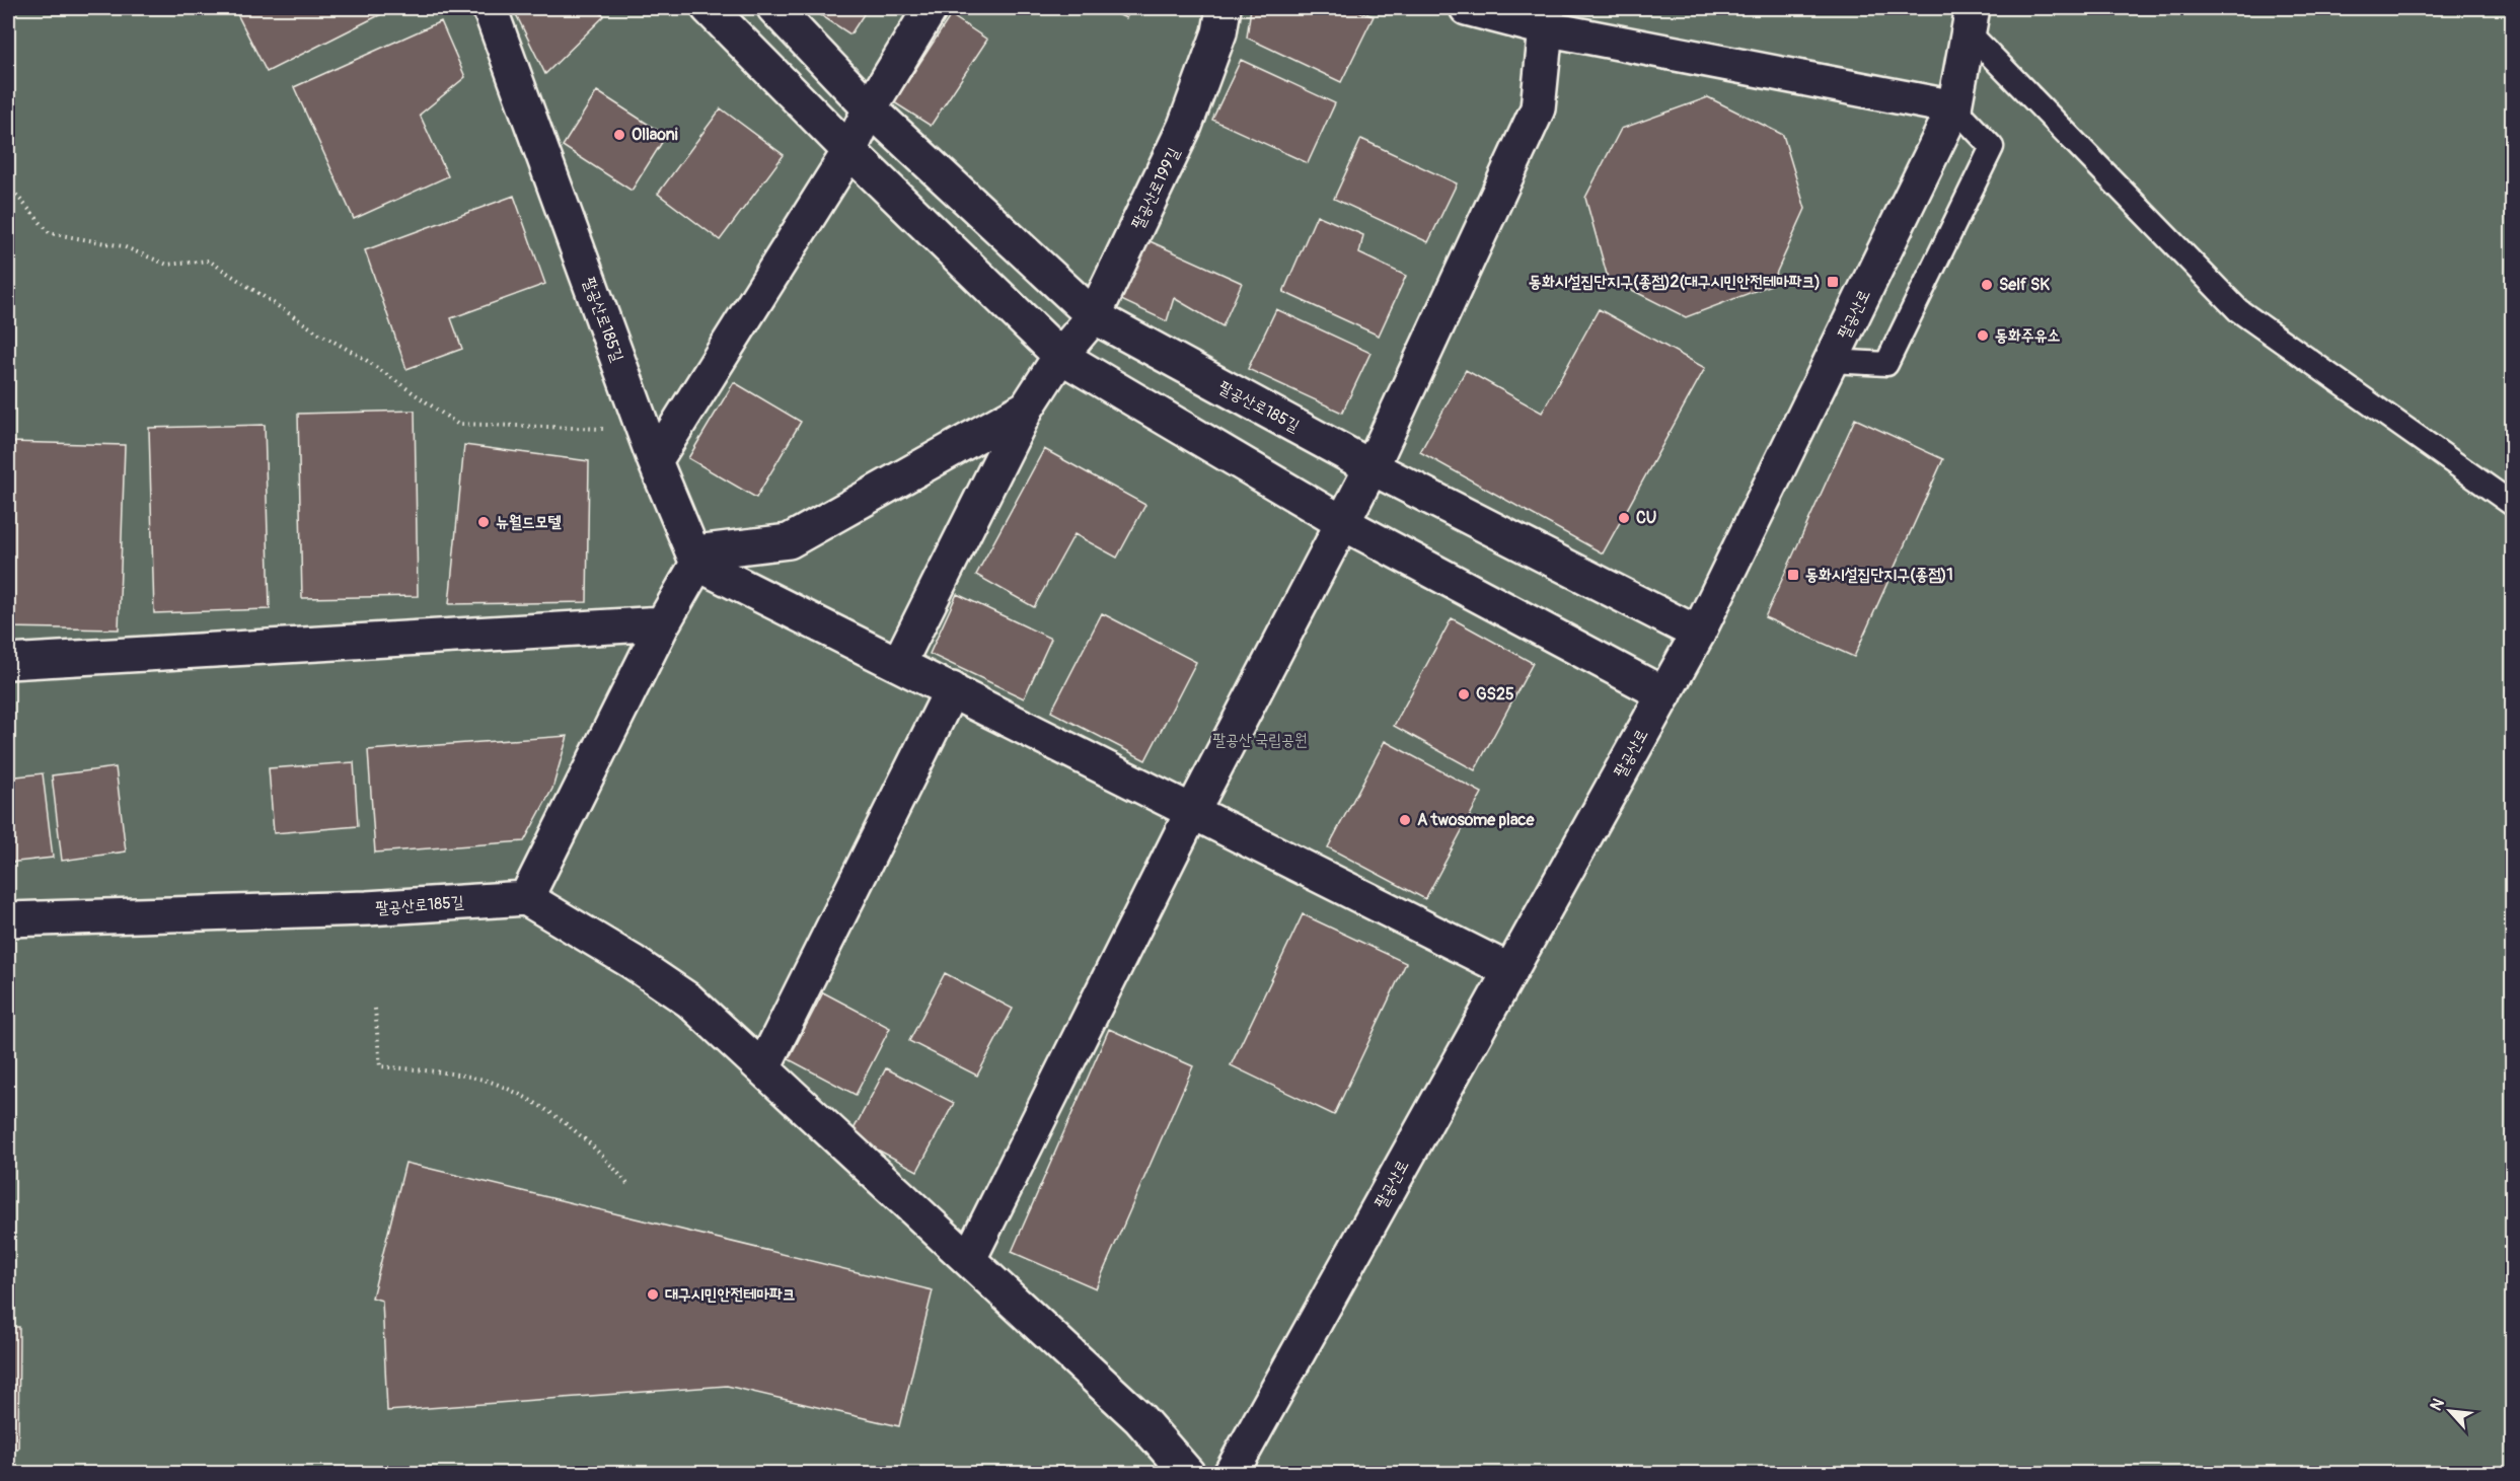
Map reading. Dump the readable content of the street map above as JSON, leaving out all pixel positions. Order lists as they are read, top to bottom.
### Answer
{
  "streets": {
    "street": ["팔공산로199길", "팔공산로", "팔공산로185길"]
  },
  "crossings": [
    ["팔공산로199길", "팔공산로185길"],
    ["팔공산로", "팔공산로185길"]
  ],
  "parks": ["팔공산 국립공원"],
  "places": {
    "other": [
      "Ollaoni",
      "Self SK",
      "동화주유소",
      "CU",
      "뉴월드모텔",
      "GS25",
      "A twosome place",
      "대구시민안전테마파크"
    ],
    "transit": ["동화시설집단지구(종점)2(대구시민안전테마파크)", "동화시설집단지구(종점)1"]
  },
  "north": "top left"
}
